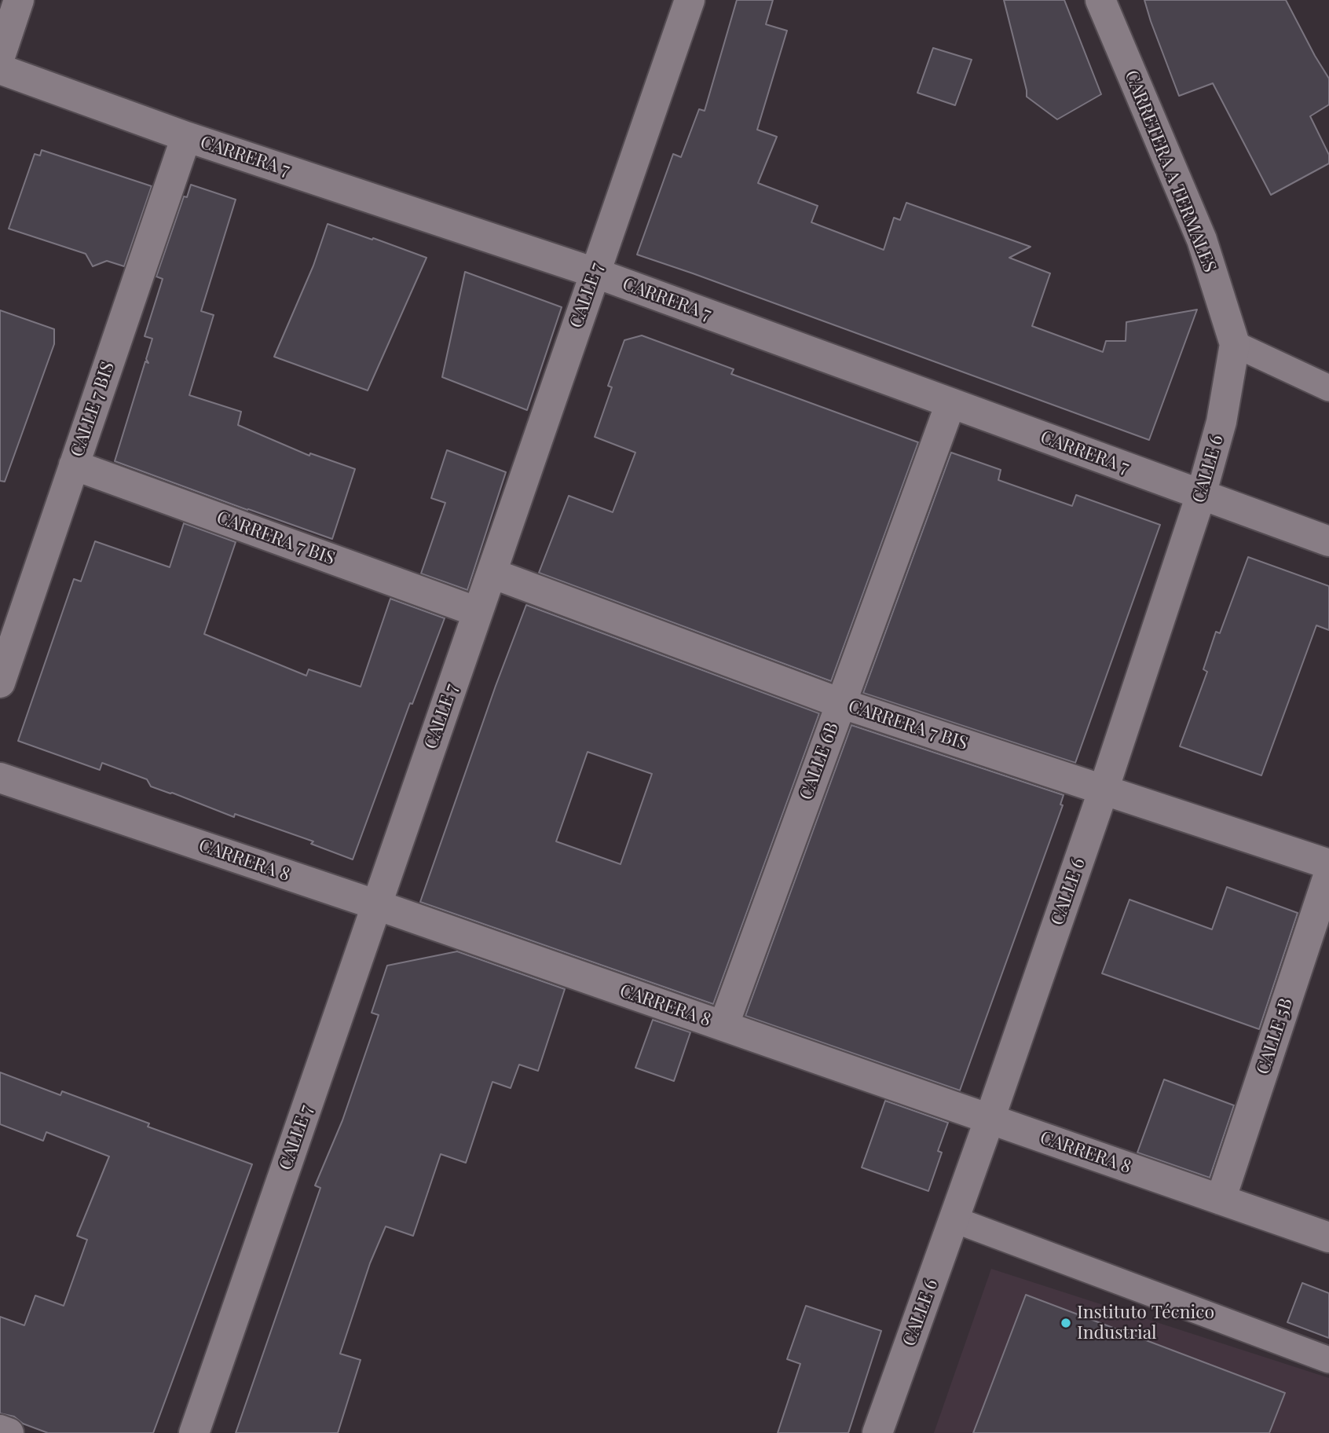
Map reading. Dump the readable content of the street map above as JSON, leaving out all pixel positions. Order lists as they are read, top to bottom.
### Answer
{
  "streets": {
    "street": [
      "CARRERA 7",
      "CARRETERA A TERMALES",
      "CALLE 7",
      "CALLE 7 BIS",
      "CALLE 6",
      "CARRERA 7 BIS",
      "CALLE 6B",
      "CARRERA 8",
      "CALLE 5B"
    ]
  },
  "crossings": [
    ["CARRERA 7", "CALLE 7"],
    ["CARRERA 7", "CALLE 7 BIS"],
    ["CARRERA 7", "CALLE 6"],
    ["CARRERA 7", "CALLE 6B"],
    ["CARRETERA A TERMALES", "CALLE 6"],
    ["CALLE 7", "CARRERA 7 BIS"],
    ["CALLE 7", "CARRERA 8"],
    ["CALLE 7 BIS", "CARRERA 7 BIS"],
    ["CALLE 6", "CARRERA 7 BIS"],
    ["CALLE 6", "CARRERA 8"],
    ["CARRERA 7 BIS", "CALLE 6B"],
    ["CALLE 6B", "CARRERA 8"],
    ["CARRERA 8", "CALLE 5B"]
  ],
  "places": ["Instituto Técnico Industrial"]
}
